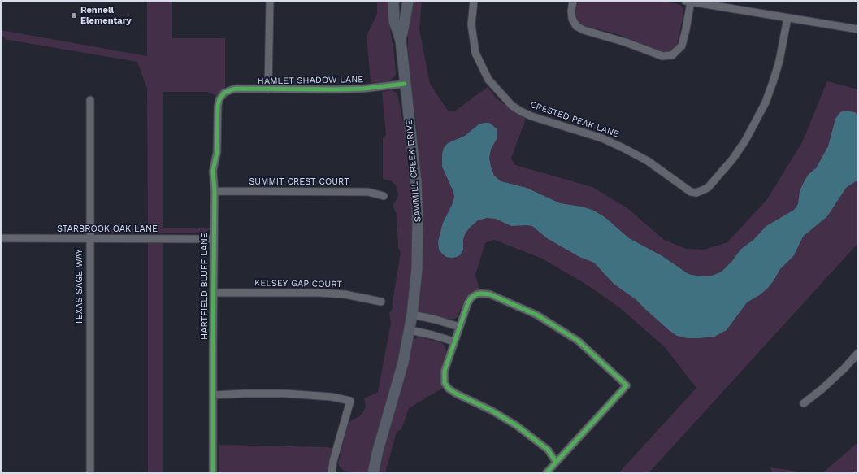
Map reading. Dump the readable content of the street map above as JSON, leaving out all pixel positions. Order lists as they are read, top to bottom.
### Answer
{
  "streets": {
    "street": [
      "HAMLET SHADOW LANE",
      "CRESTED PEAK LANE",
      "SAWMILL CREEK DRIVE",
      "SUMMIT CREST COURT",
      "STARBROOK OAK LANE",
      "KELSEY GAP COURT",
      "HARTFIELD BLUFF LANE",
      "TEXAS SAGE WAY"
    ]
  },
  "crossings": [
    ["HAMLET SHADOW LANE", "SAWMILL CREEK DRIVE"],
    ["HAMLET SHADOW LANE", "HARTFIELD BLUFF LANE"],
    ["SUMMIT CREST COURT", "HARTFIELD BLUFF LANE"],
    ["STARBROOK OAK LANE", "HARTFIELD BLUFF LANE"],
    ["STARBROOK OAK LANE", "TEXAS SAGE WAY"],
    ["KELSEY GAP COURT", "HARTFIELD BLUFF LANE"]
  ],
  "places": ["Rennell Elementary"]
}
